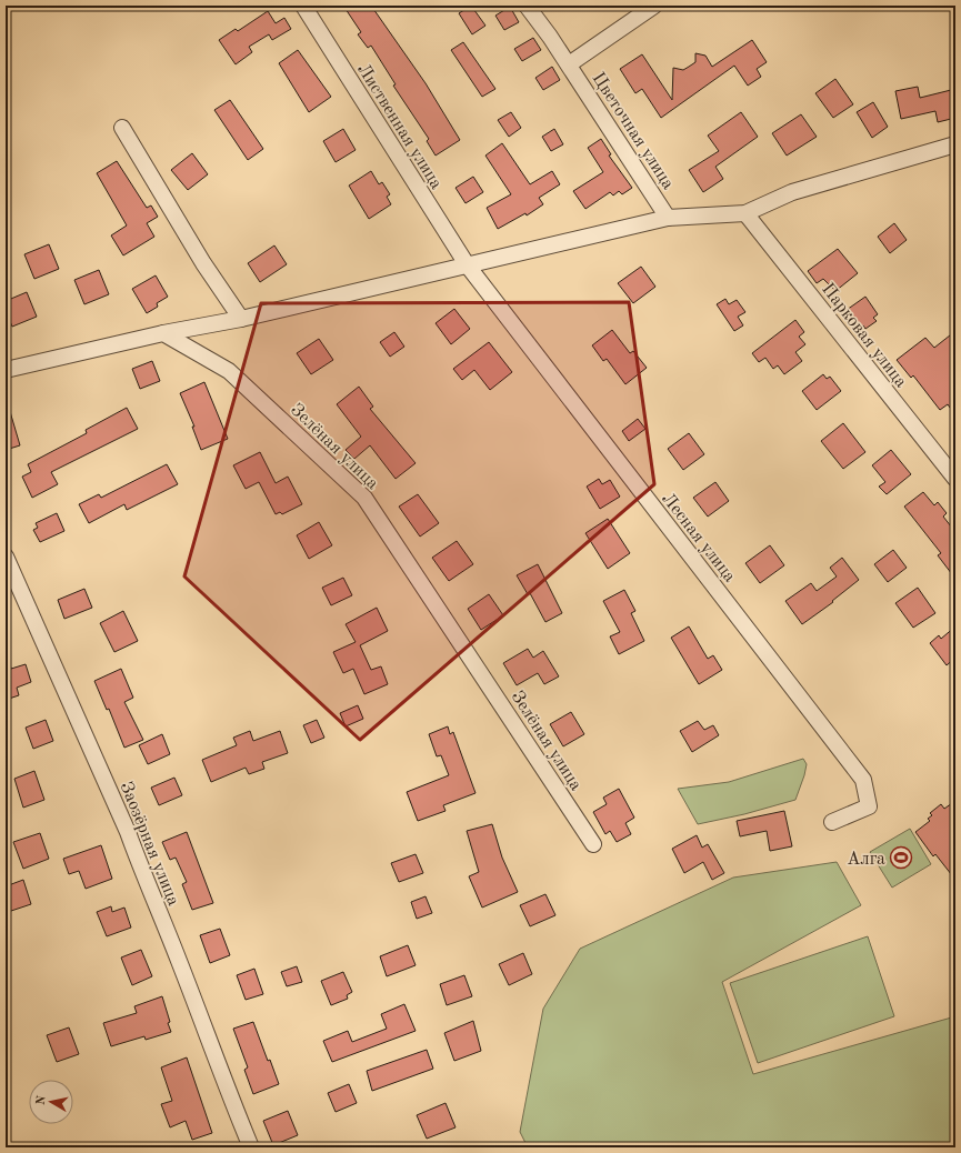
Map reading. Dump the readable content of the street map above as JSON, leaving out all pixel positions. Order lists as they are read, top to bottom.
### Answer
{
  "streets": {
    "street": [
      "Лиственная улица",
      "Цветочная улица",
      "Парковая улица",
      "Зелёная улица",
      "Лесная улица",
      "Заозёрная улица"
    ]
  },
  "crossings": [
    ["Лиственная улица", "Лесная улица"]
  ],
  "places": {
    "sports": ["Алга"]
  },
  "north": "left"
}
